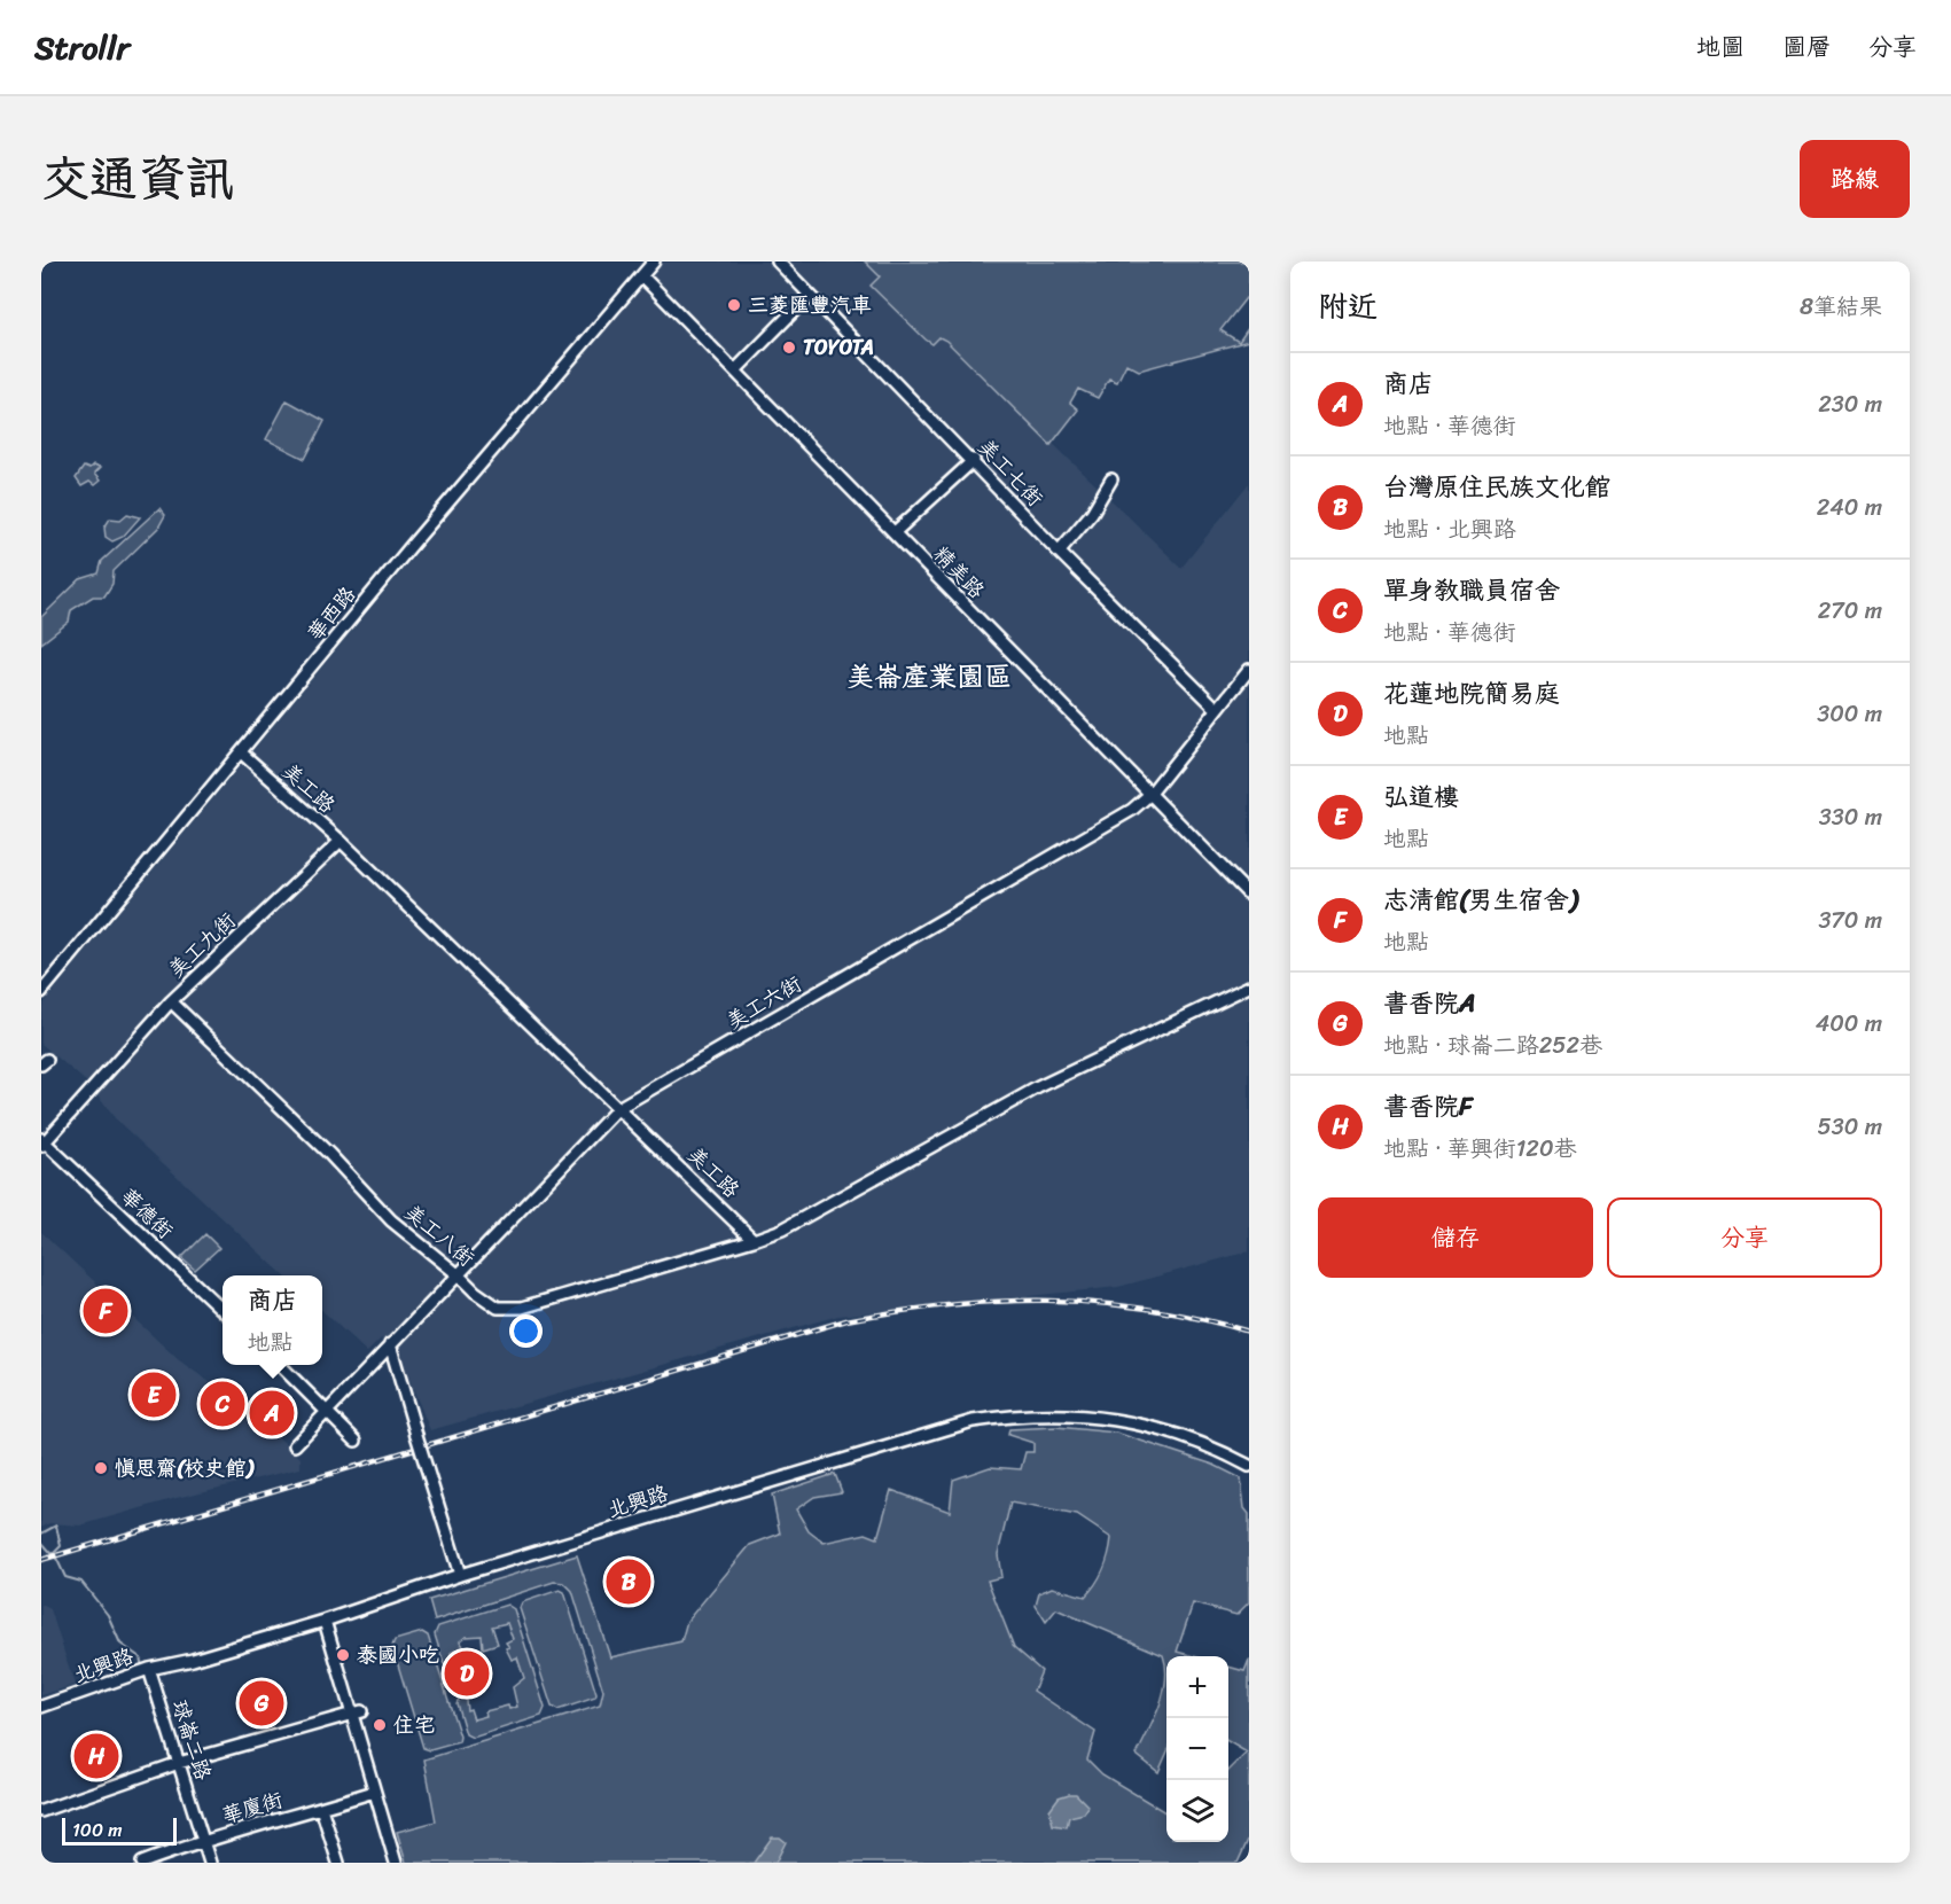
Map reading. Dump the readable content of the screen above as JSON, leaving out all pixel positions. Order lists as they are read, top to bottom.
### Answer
{
  "streets": {
    "street": [
      "美工七街",
      "精美路",
      "華西路",
      "美工路",
      "美工九街",
      "美工六街",
      "華德街",
      "美工八街",
      "北興路",
      "球崙二路",
      "華廈街"
    ]
  },
  "crossings": [
    ["美工七街", "美工六街"],
    ["精美路", "華西路"],
    ["精美路", "美工六街"],
    ["華西路", "美工路"],
    ["美工路", "美工九街"],
    ["美工路", "美工六街"],
    ["美工路", "美工八街"],
    ["美工九街", "華德街"],
    ["美工九街", "美工八街"],
    ["美工六街", "美工八街"],
    ["北興路", "球崙二路"],
    ["球崙二路", "華廈街"]
  ],
  "districts": ["美崙產業園區"],
  "places": [
    "三菱匯豐汽車",
    "TOYOTA",
    "慎思齋(校史館)",
    "泰國小吃",
    "住宅"
  ],
  "scale_bar": "100 m",
  "page": {
    "header": "Strollr",
    "nav": ["地圖", "圖層", "分享"],
    "title": "交通資訊",
    "buttons": [
      "路線",
      ["儲存", "分享"]
    ],
    "heading": ["附近", "8筆結果"],
    "list": [
      {
        "mark": "A",
        "name": "商店",
        "note": "地點 · 華德街",
        "value": "230 m"
      },
      {
        "mark": "B",
        "name": "台灣原住民族文化館",
        "note": "地點 · 北興路",
        "value": "240 m"
      },
      {
        "mark": "C",
        "name": "單身教職員宿舍",
        "note": "地點 · 華德街",
        "value": "270 m"
      },
      {
        "mark": "D",
        "name": "花蓮地院簡易庭",
        "note": "地點",
        "value": "300 m"
      },
      {
        "mark": "E",
        "name": "弘道樓",
        "note": "地點",
        "value": "330 m"
      },
      {
        "mark": "F",
        "name": "志清館(男生宿舍)",
        "note": "地點",
        "value": "370 m"
      },
      {
        "mark": "G",
        "name": "書香院A",
        "note": "地點 · 球崙二路252巷",
        "value": "400 m"
      },
      {
        "mark": "H",
        "name": "書香院F",
        "note": "地點 · 華興街120巷",
        "value": "530 m"
      }
    ],
    "popup": ["商店", "地點"],
    "pins": [
      "F",
      "E",
      "C",
      "A",
      "B",
      "D",
      "G",
      "H"
    ],
    "map_buttons": ["+", "−"],
    "scale": "100 m"
  }
}
